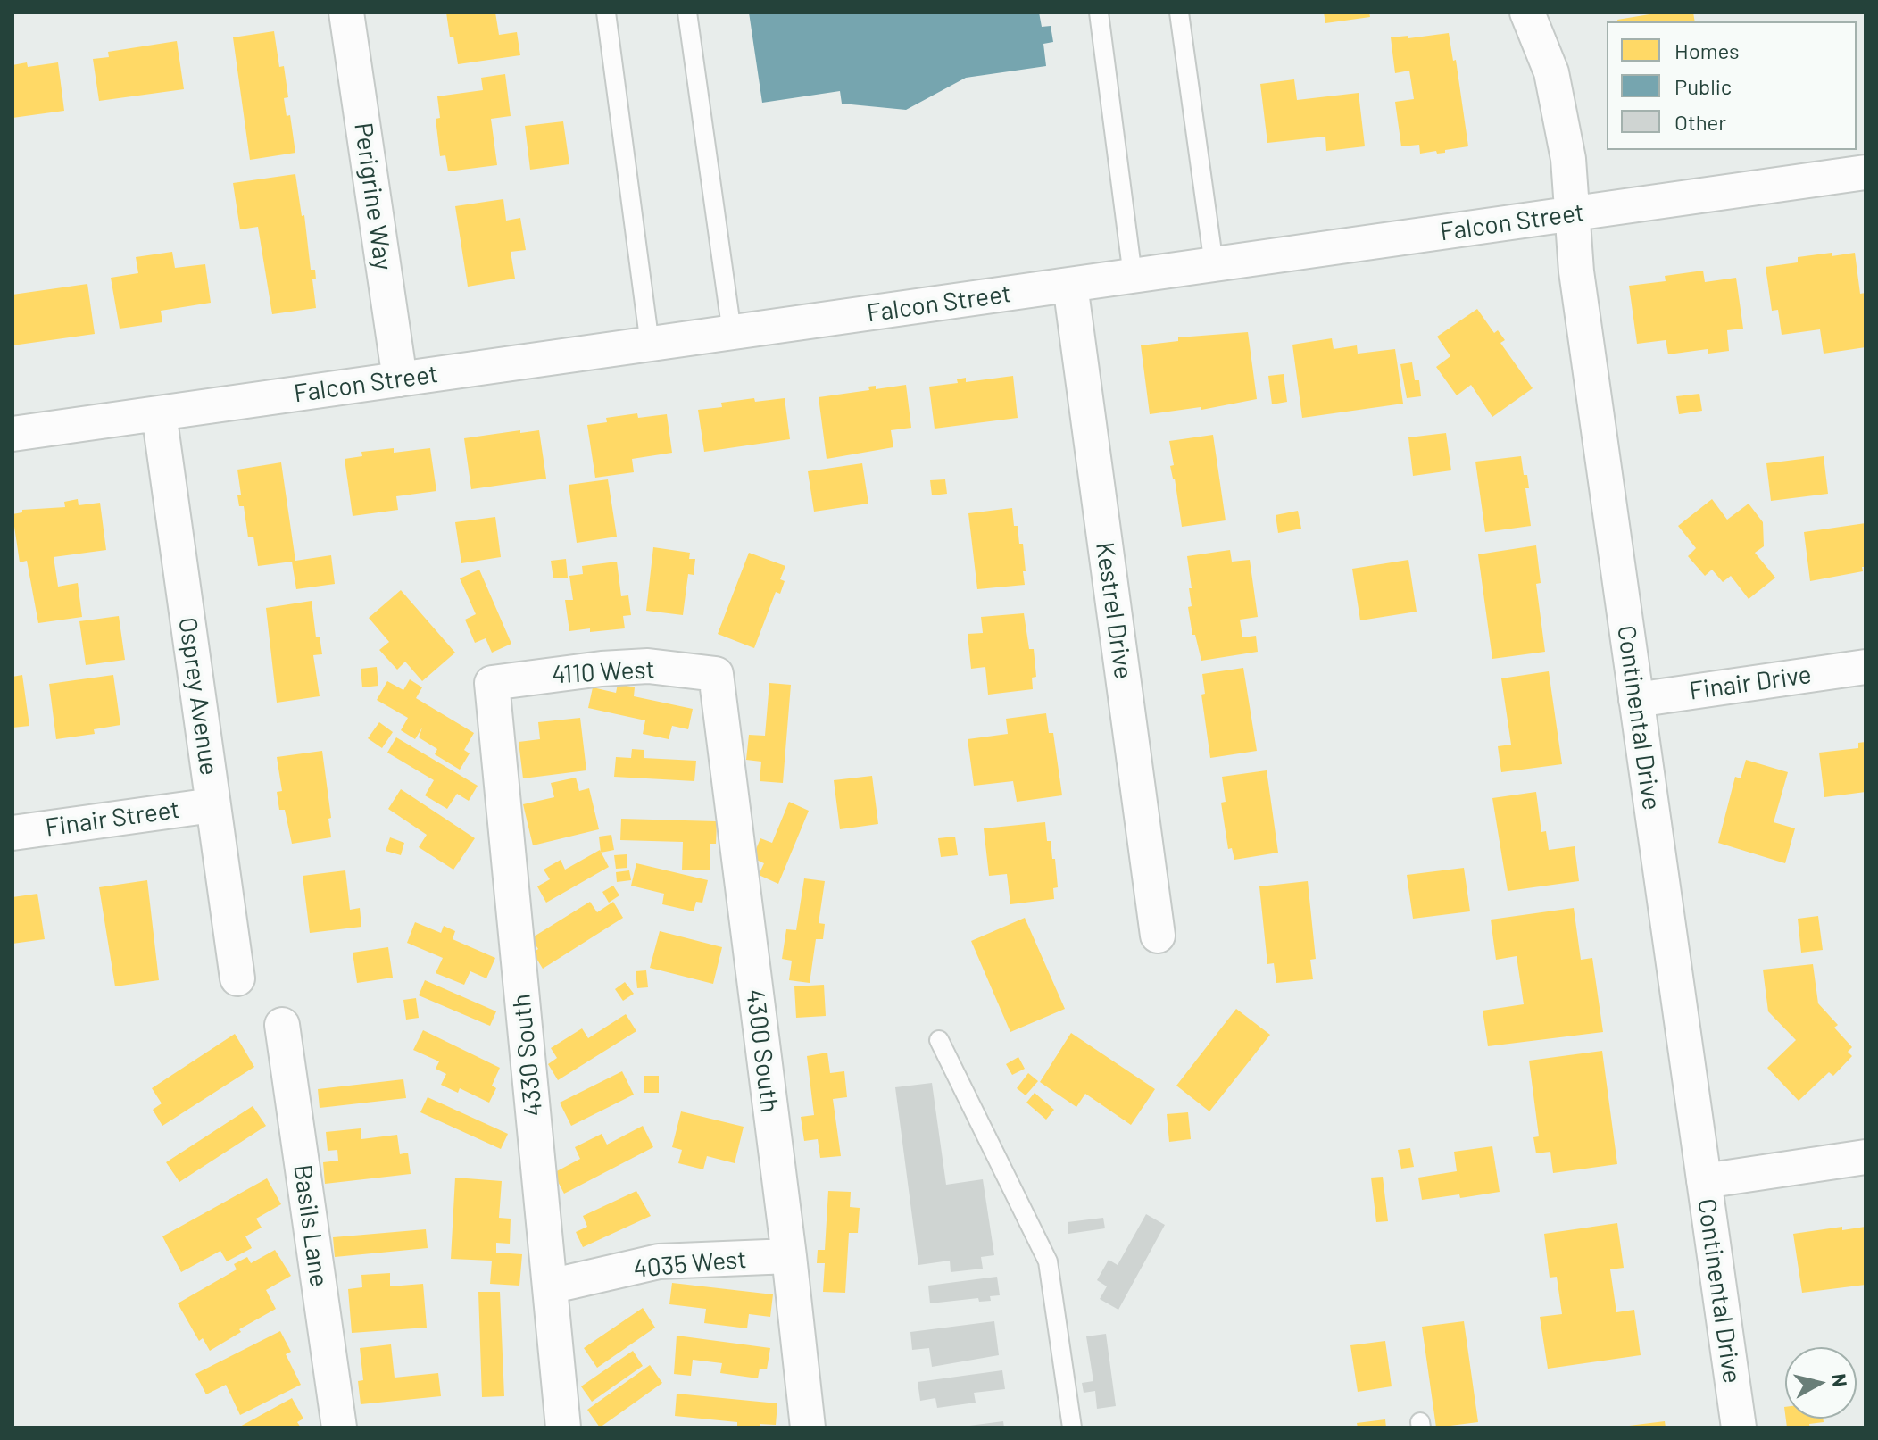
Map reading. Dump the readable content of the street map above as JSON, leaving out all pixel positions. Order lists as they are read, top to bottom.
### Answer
{
  "streets": {
    "street": [
      "Perigrine Way",
      "Falcon Street",
      "Kestrel Drive",
      "4110 West",
      "Finair Drive",
      "Osprey Avenue",
      "Continental Drive",
      "Finair Street",
      "4300 South",
      "4330 South",
      "Basils Lane",
      "4035 West"
    ]
  },
  "crossings": [
    ["Perigrine Way", "Falcon Street"],
    ["Falcon Street", "Kestrel Drive"],
    ["Falcon Street", "Osprey Avenue"],
    ["Falcon Street", "Continental Drive"],
    ["4110 West", "4300 South"],
    ["4110 West", "4330 South"],
    ["Finair Drive", "Continental Drive"],
    ["Osprey Avenue", "Finair Street"],
    ["4300 South", "4035 West"],
    ["4330 South", "4035 West"]
  ],
  "legend": ["Homes", "Public", "Other"],
  "north": "right"
}
